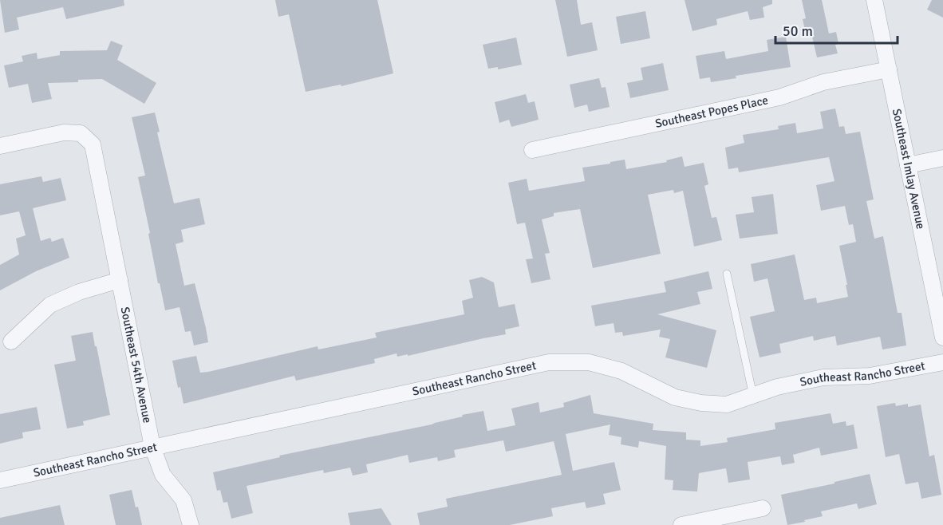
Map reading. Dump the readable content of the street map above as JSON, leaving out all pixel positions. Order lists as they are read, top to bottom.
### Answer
{
  "streets": {
    "street": [
      "Southeast Popes Place",
      "Southeast Imlay Avenue",
      "Southeast 54th Avenue",
      "Southeast Rancho Street"
    ]
  },
  "crossings": [
    ["Southeast Popes Place", "Southeast Imlay Avenue"],
    ["Southeast 54th Avenue", "Southeast Rancho Street"]
  ],
  "scale_bar": "50 m"
}
